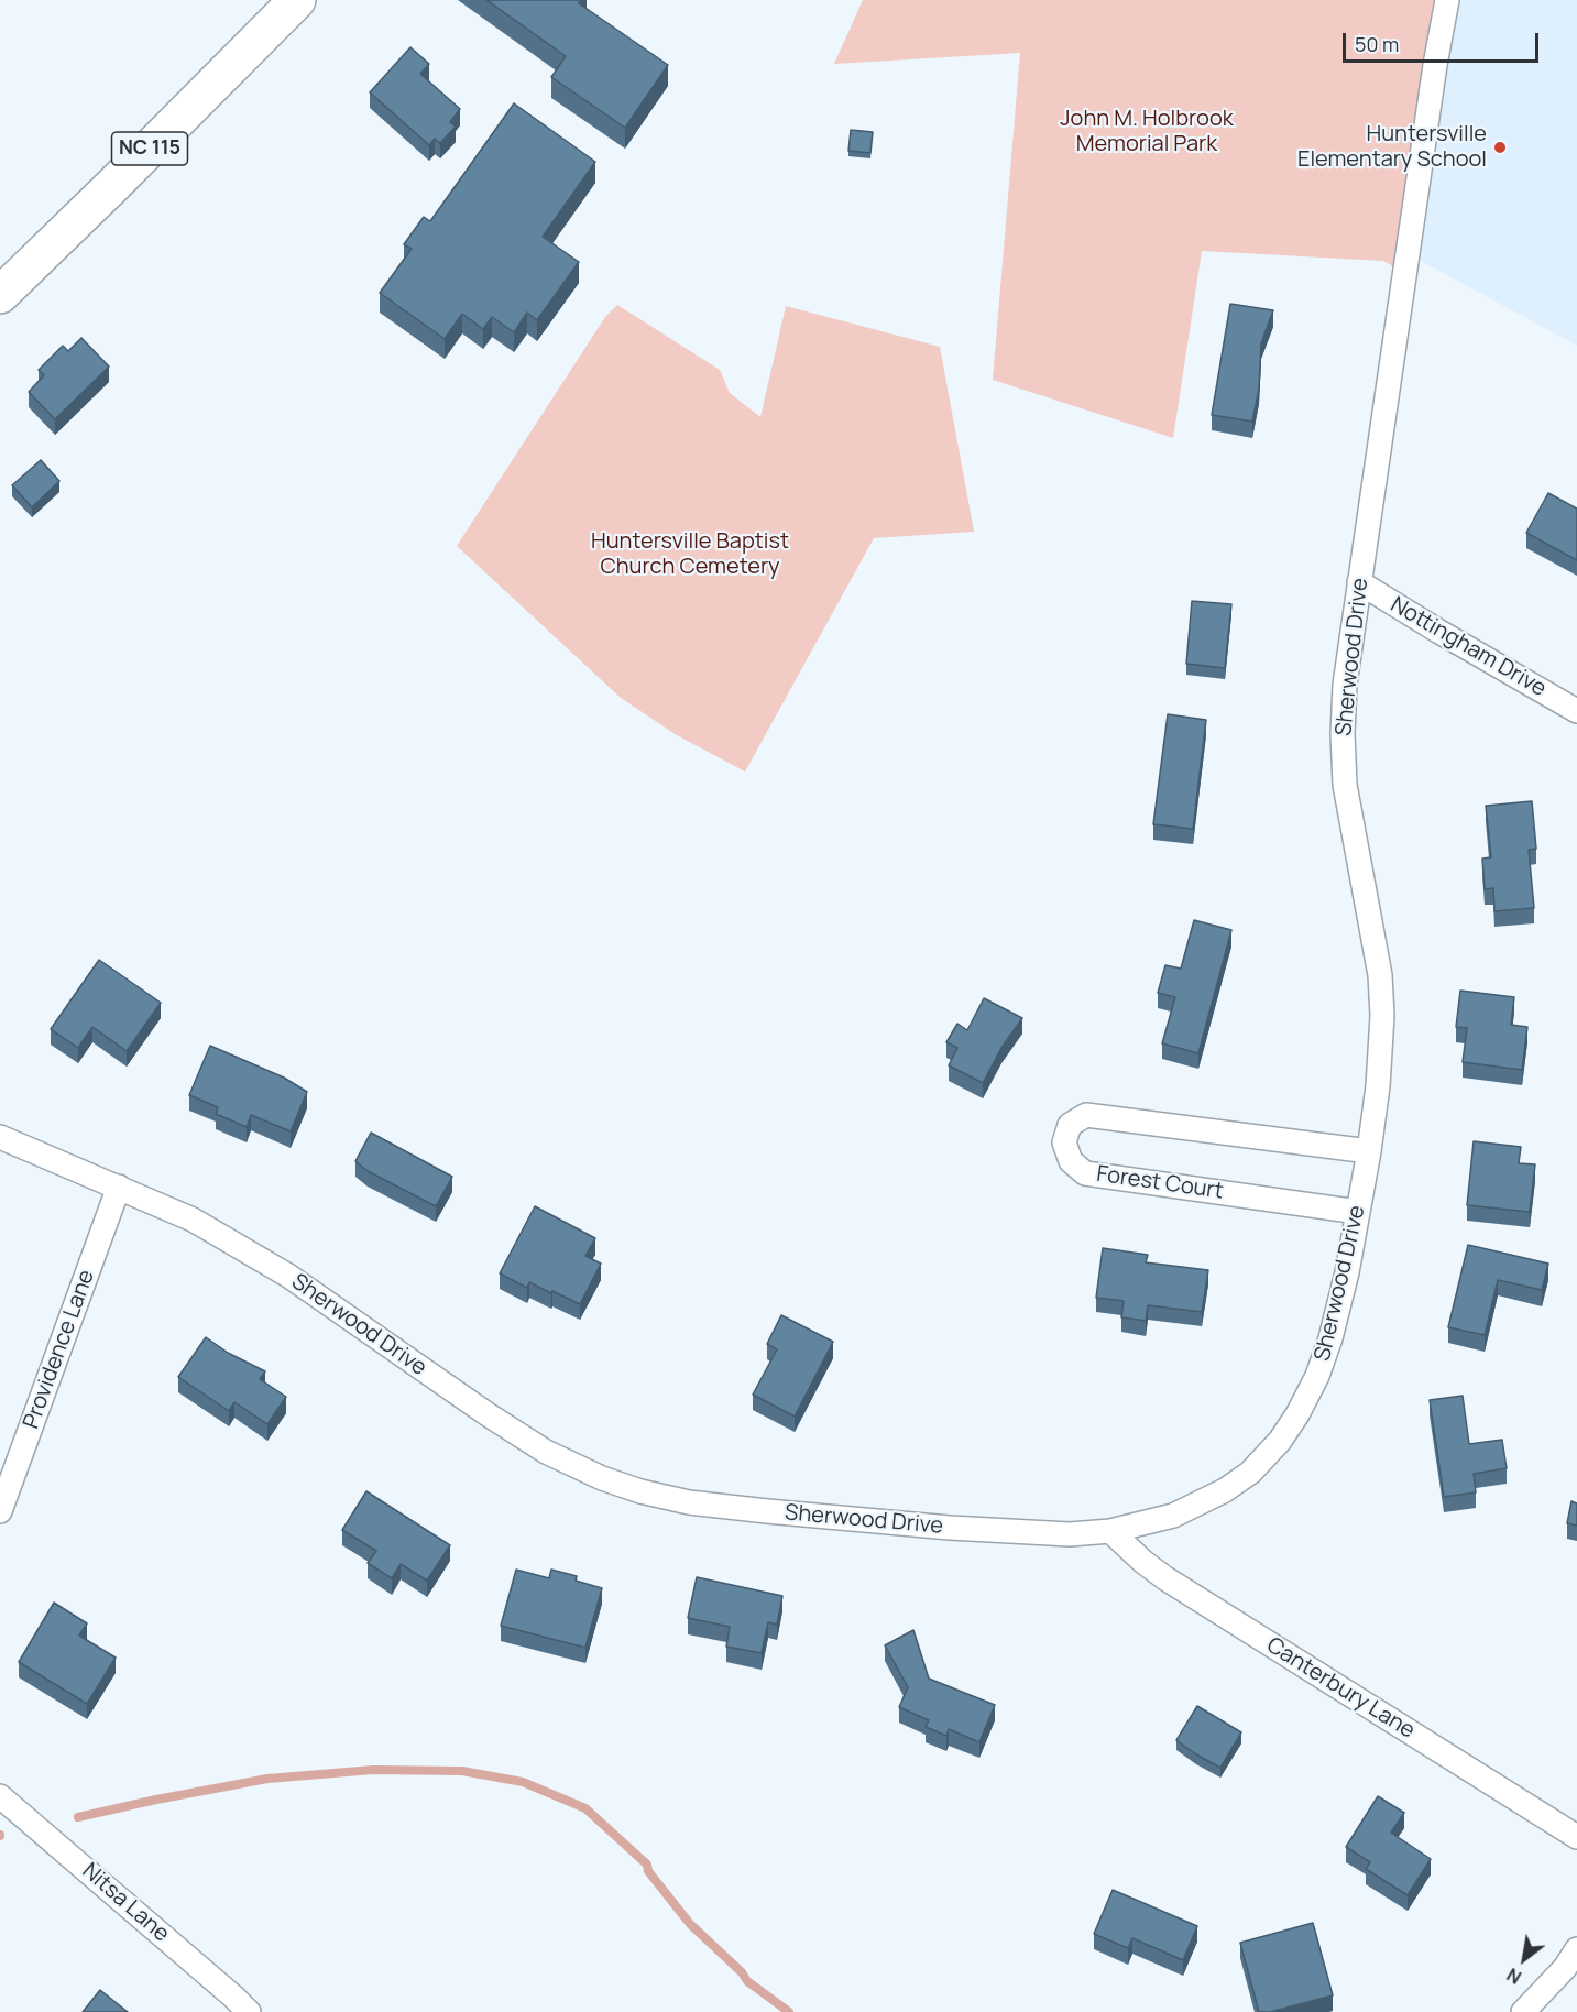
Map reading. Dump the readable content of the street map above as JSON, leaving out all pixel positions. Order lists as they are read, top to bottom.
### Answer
{
  "streets": {
    "main road": ["NC 115"],
    "street": [
      "Nottingham Drive",
      "Sherwood Drive",
      "Forest Court",
      "Providence Lane",
      "Canterbury Lane",
      "Nitsa Lane"
    ]
  },
  "crossings": [
    ["Nottingham Drive", "Sherwood Drive"],
    ["Sherwood Drive", "Forest Court"],
    ["Sherwood Drive", "Providence Lane"],
    ["Sherwood Drive", "Canterbury Lane"]
  ],
  "parks": ["John M. Holbrook Memorial Park", "Huntersville Baptist Church Cemetery"],
  "places": ["Huntersville Elementary School"],
  "scale_bar": "50 m",
  "north": "bottom left"
}
